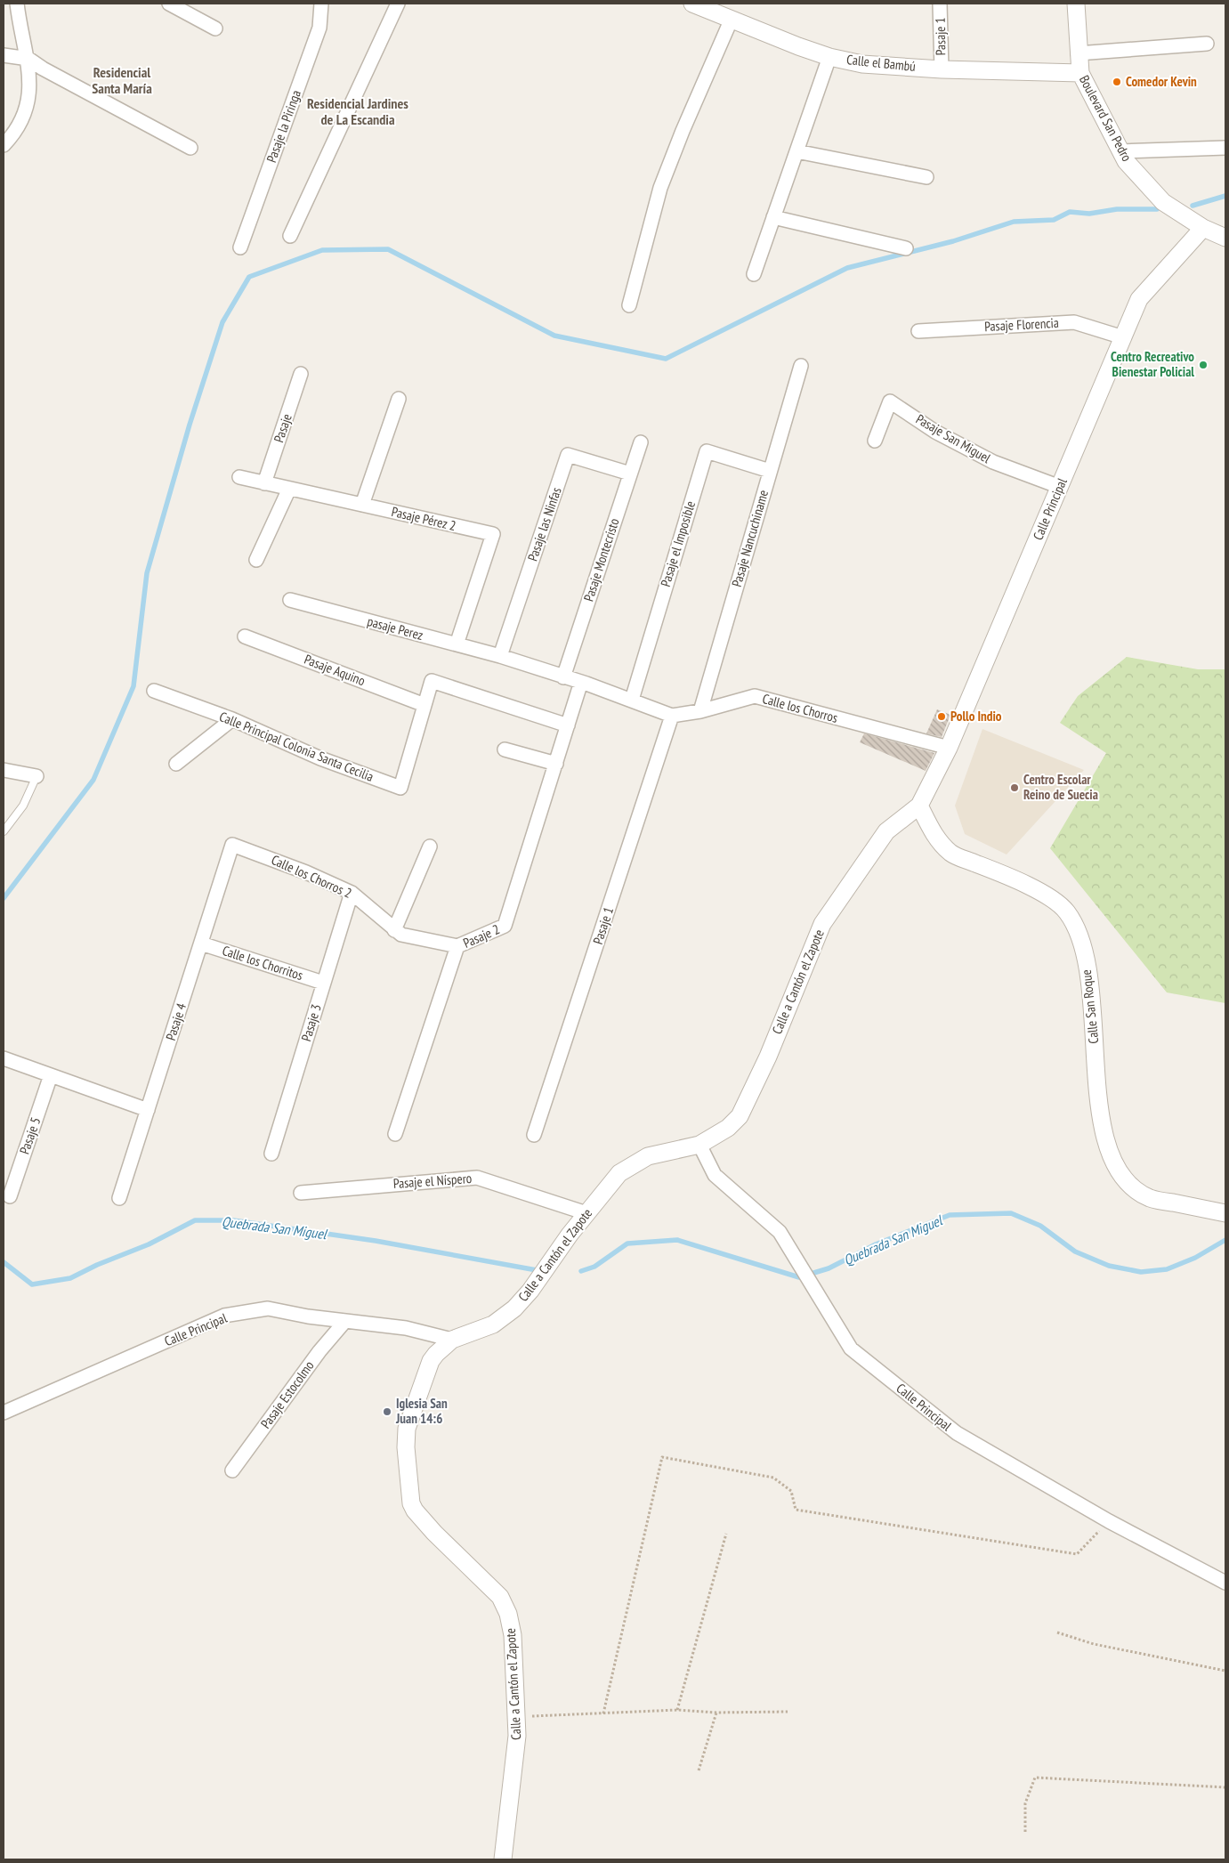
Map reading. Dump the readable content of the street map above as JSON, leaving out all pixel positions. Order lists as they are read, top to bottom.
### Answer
{
  "streets": {
    "street": [
      "Pasaje 1",
      "Calle el Bambú",
      "Boulevard San Pedro",
      "Pasaje la Piringa",
      "Pasaje Florencia",
      "Pasaje",
      "Pasaje San Miguel",
      "Calle Principal",
      "Pasaje Pérez 2",
      "Pasaje las Ninfas",
      "Pasaje Nancuchiname",
      "Pasaje el Imposible",
      "Pasaje Montecristo",
      "pasaje Perez",
      "Pasaje Aquino",
      "Calle los Chorros",
      "Calle Principal Colonia Santa Cecilia",
      "Calle los Chorros 2",
      "Pasaje 2",
      "Calle los Chorritos",
      "Calle a Cantón el Zapote",
      "Calle San Roque",
      "Pasaje 4",
      "Pasaje 3",
      "Pasaje 5",
      "Pasaje el Níspero",
      "Pasaje Estocolmo"
    ]
  },
  "crossings": [
    ["Pasaje 1", "Calle el Bambú"],
    ["Pasaje 1", "Calle los Chorros"],
    ["Calle el Bambú", "Boulevard San Pedro"],
    ["Boulevard San Pedro", "Calle Principal"],
    ["Pasaje Florencia", "Calle Principal"],
    ["Pasaje", "Pasaje Pérez 2"],
    ["Pasaje San Miguel", "Calle Principal"],
    ["Calle Principal", "Calle los Chorros"],
    ["Calle Principal", "Calle a Cantón el Zapote"],
    ["Calle Principal", "Calle San Roque"],
    ["Calle Principal", "Pasaje Estocolmo"],
    ["Pasaje Pérez 2", "pasaje Perez"],
    ["Pasaje las Ninfas", "Pasaje Montecristo"],
    ["Pasaje las Ninfas", "pasaje Perez"],
    ["Pasaje Nancuchiname", "Pasaje el Imposible"],
    ["Pasaje Nancuchiname", "Calle los Chorros"],
    ["Pasaje Aquino", "Calle Principal Colonia Santa Cecilia"],
    ["Calle Principal Colonia Santa Cecilia", "Pasaje 2"],
    ["Calle los Chorros 2", "Pasaje 2"],
    ["Calle los Chorros 2", "Pasaje 4"],
    ["Calle los Chorros 2", "Pasaje 3"],
    ["Calle los Chorritos", "Pasaje 4"],
    ["Calle los Chorritos", "Pasaje 3"],
    ["Calle a Cantón el Zapote", "Calle San Roque"],
    ["Calle a Cantón el Zapote", "Pasaje el Níspero"]
  ],
  "districts": ["Residencial Santa María", "Residencial Jardines de La Escandia"],
  "water": ["Quebrada San Miguel"],
  "places": [
    "Comedor Kevin",
    "Centro Recreativo Bienestar Policial",
    "Pollo Indio",
    "Centro Escolar Reino de Suecia",
    "Iglesia San Juan 14:6"
  ]
}
